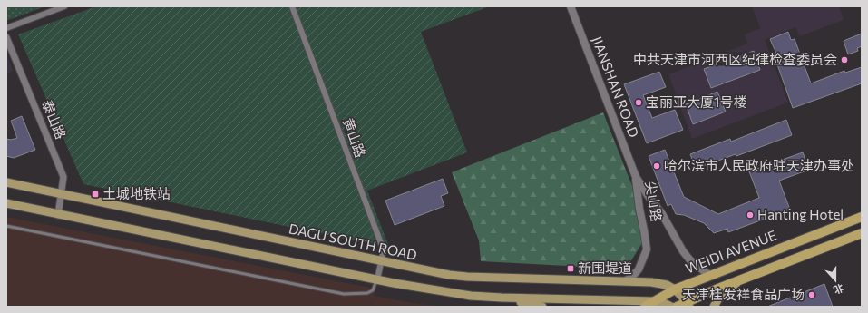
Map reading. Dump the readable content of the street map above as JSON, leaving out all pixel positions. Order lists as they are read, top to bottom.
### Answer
{
  "streets": {
    "highway": ["WEIDI AVENUE"],
    "main road": ["JIANSHAN ROAD", "尖山路", "DAGU SOUTH ROAD"],
    "street": ["泰山路", "黄山路"]
  },
  "crossings": [
    ["JIANSHAN ROAD", "尖山路"],
    ["泰山路", "DAGU SOUTH ROAD"],
    ["黄山路", "DAGU SOUTH ROAD"],
    ["尖山路", "DAGU SOUTH ROAD"],
    ["尖山路", "WEIDI AVENUE"],
    ["DAGU SOUTH ROAD", "WEIDI AVENUE"]
  ],
  "places": {
    "other": [
      "中共天津市河西区纪律检查委员会",
      "宝丽亚大厦1号楼",
      "哈尔滨市人民政府驻天津办事处",
      "Hanting Hotel",
      "天津桂发祥食品广场"
    ],
    "transit": ["土城地铁站", "新围堤道"]
  },
  "north": "bottom"
}
